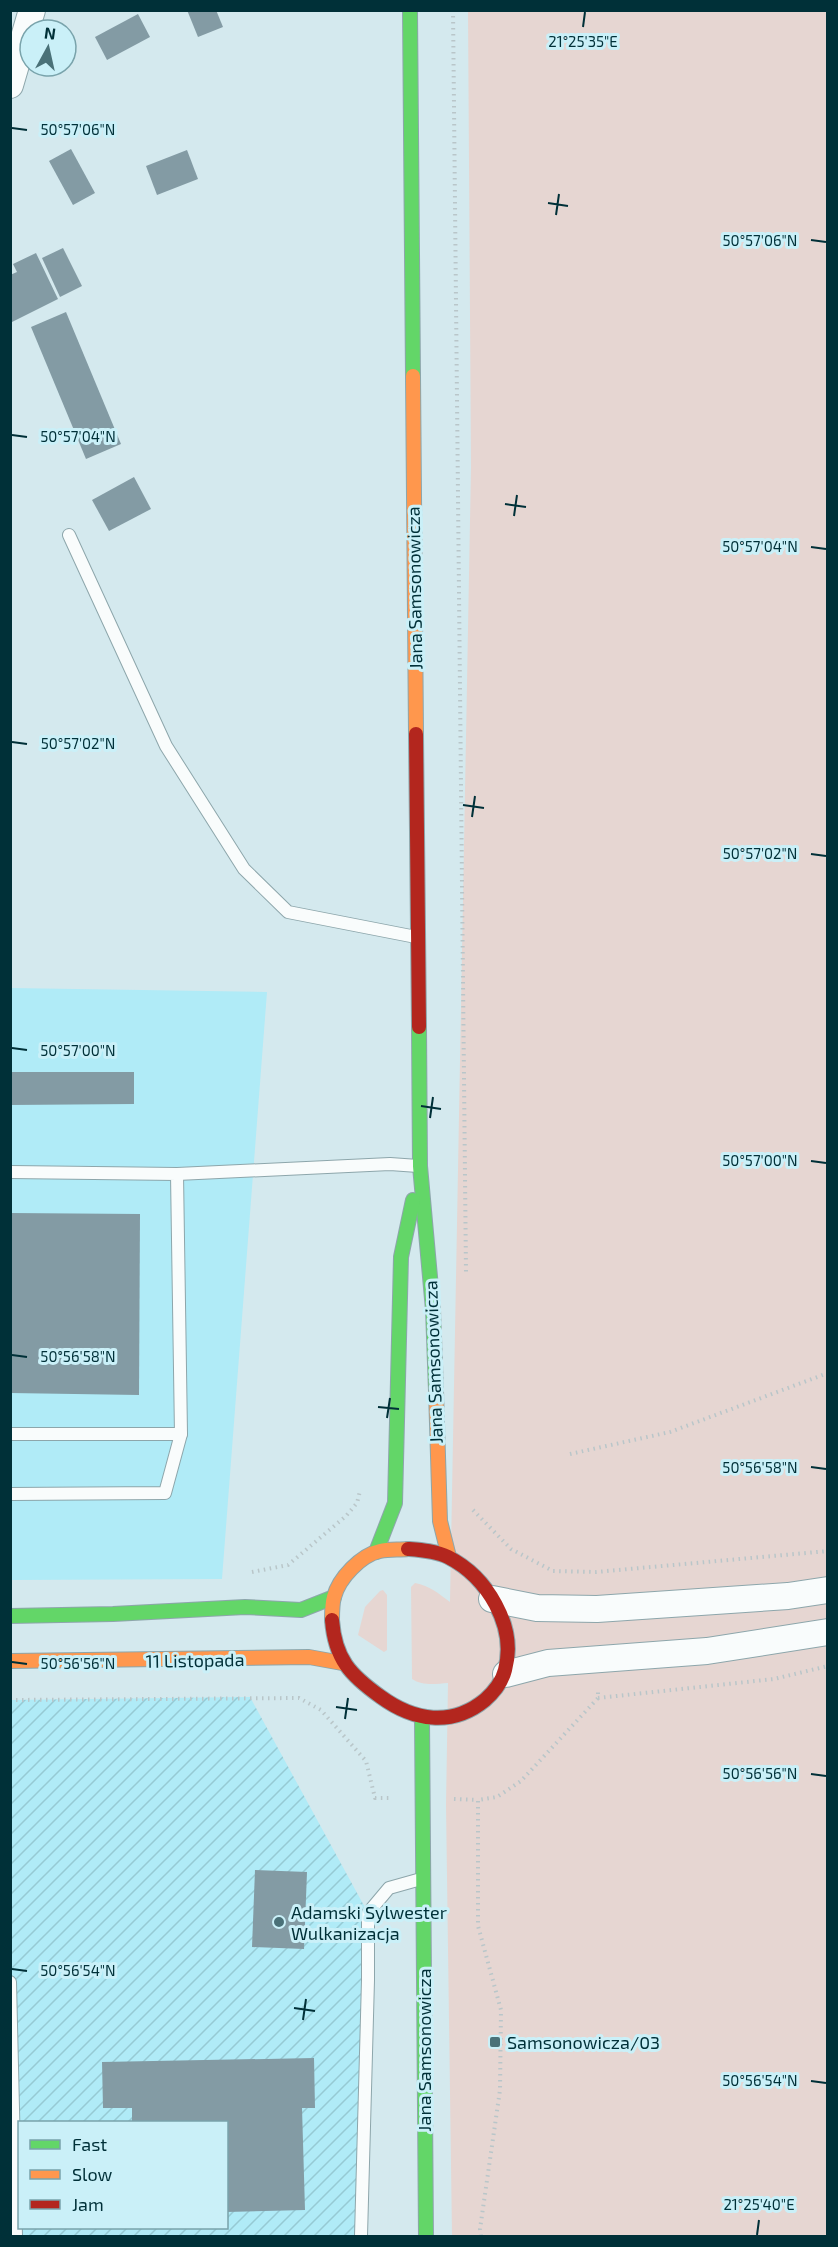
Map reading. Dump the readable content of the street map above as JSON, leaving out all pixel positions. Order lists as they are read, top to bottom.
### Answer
{
  "streets": {
    "main road": ["Jana Samsonowicza", "11 Listopada"]
  },
  "crossings": [
    ["Jana Samsonowicza", "11 Listopada"]
  ],
  "places": {
    "other": ["Adamski Sylwester Wulkanizacja"],
    "transit": ["Samsonowicza/03"]
  },
  "legend": ["Fast", "Slow", "Jam"],
  "north": "top",
  "coordinates": [
    "21°25'35\"E",
    "50°57'06\"N",
    "50°57'04\"N",
    "50°57'02\"N",
    "50°57'00\"N",
    "50°56'58\"N",
    "50°56'56\"N",
    "50°56'54\"N",
    "21°25'40\"E"
  ]
}
